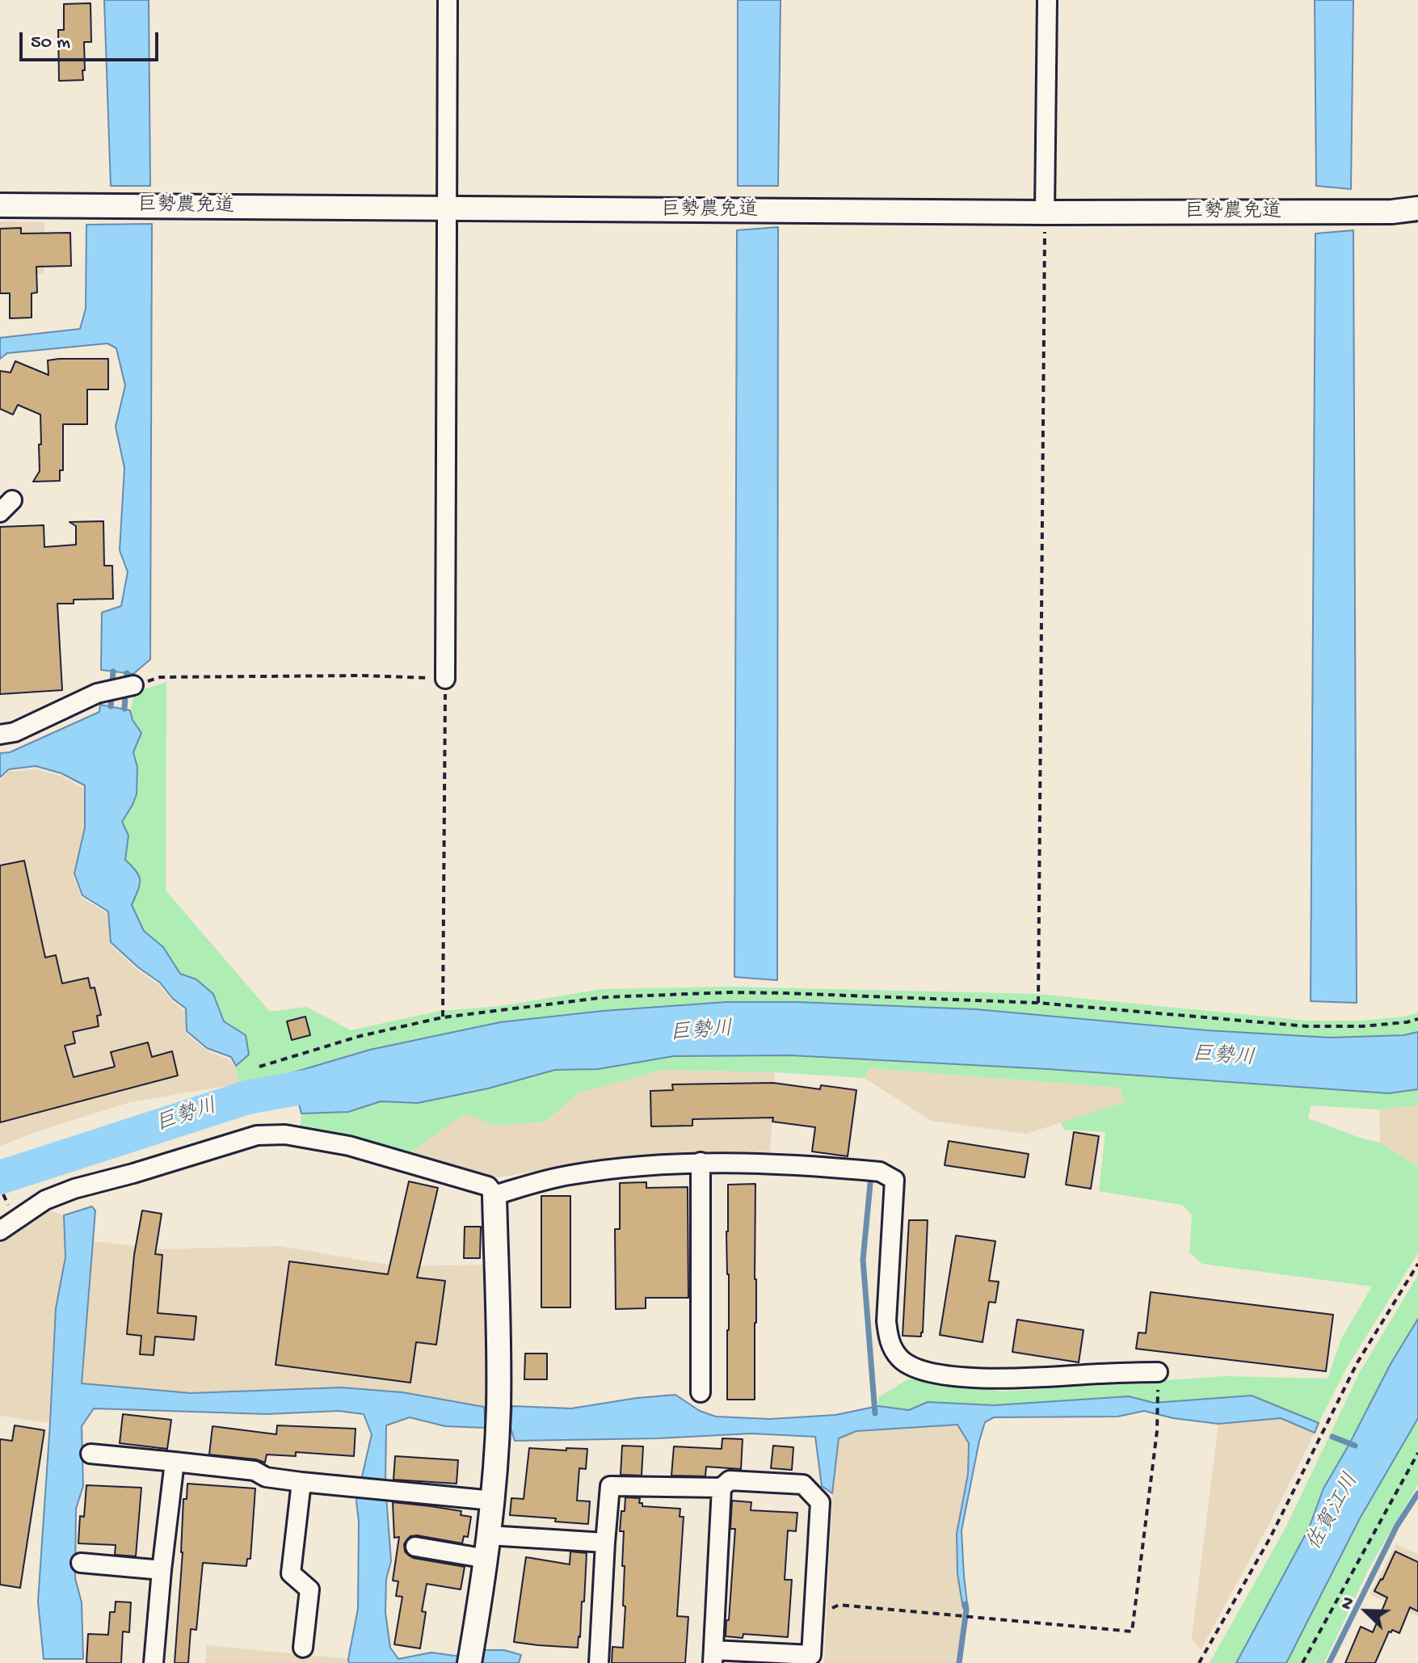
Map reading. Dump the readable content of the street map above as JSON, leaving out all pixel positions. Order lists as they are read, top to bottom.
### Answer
{
  "streets": {
    "street": ["巨勢農免道"]
  },
  "water": ["巨勢川", "佐賀江川"],
  "scale_bar": "50 m",
  "north": "top left"
}
